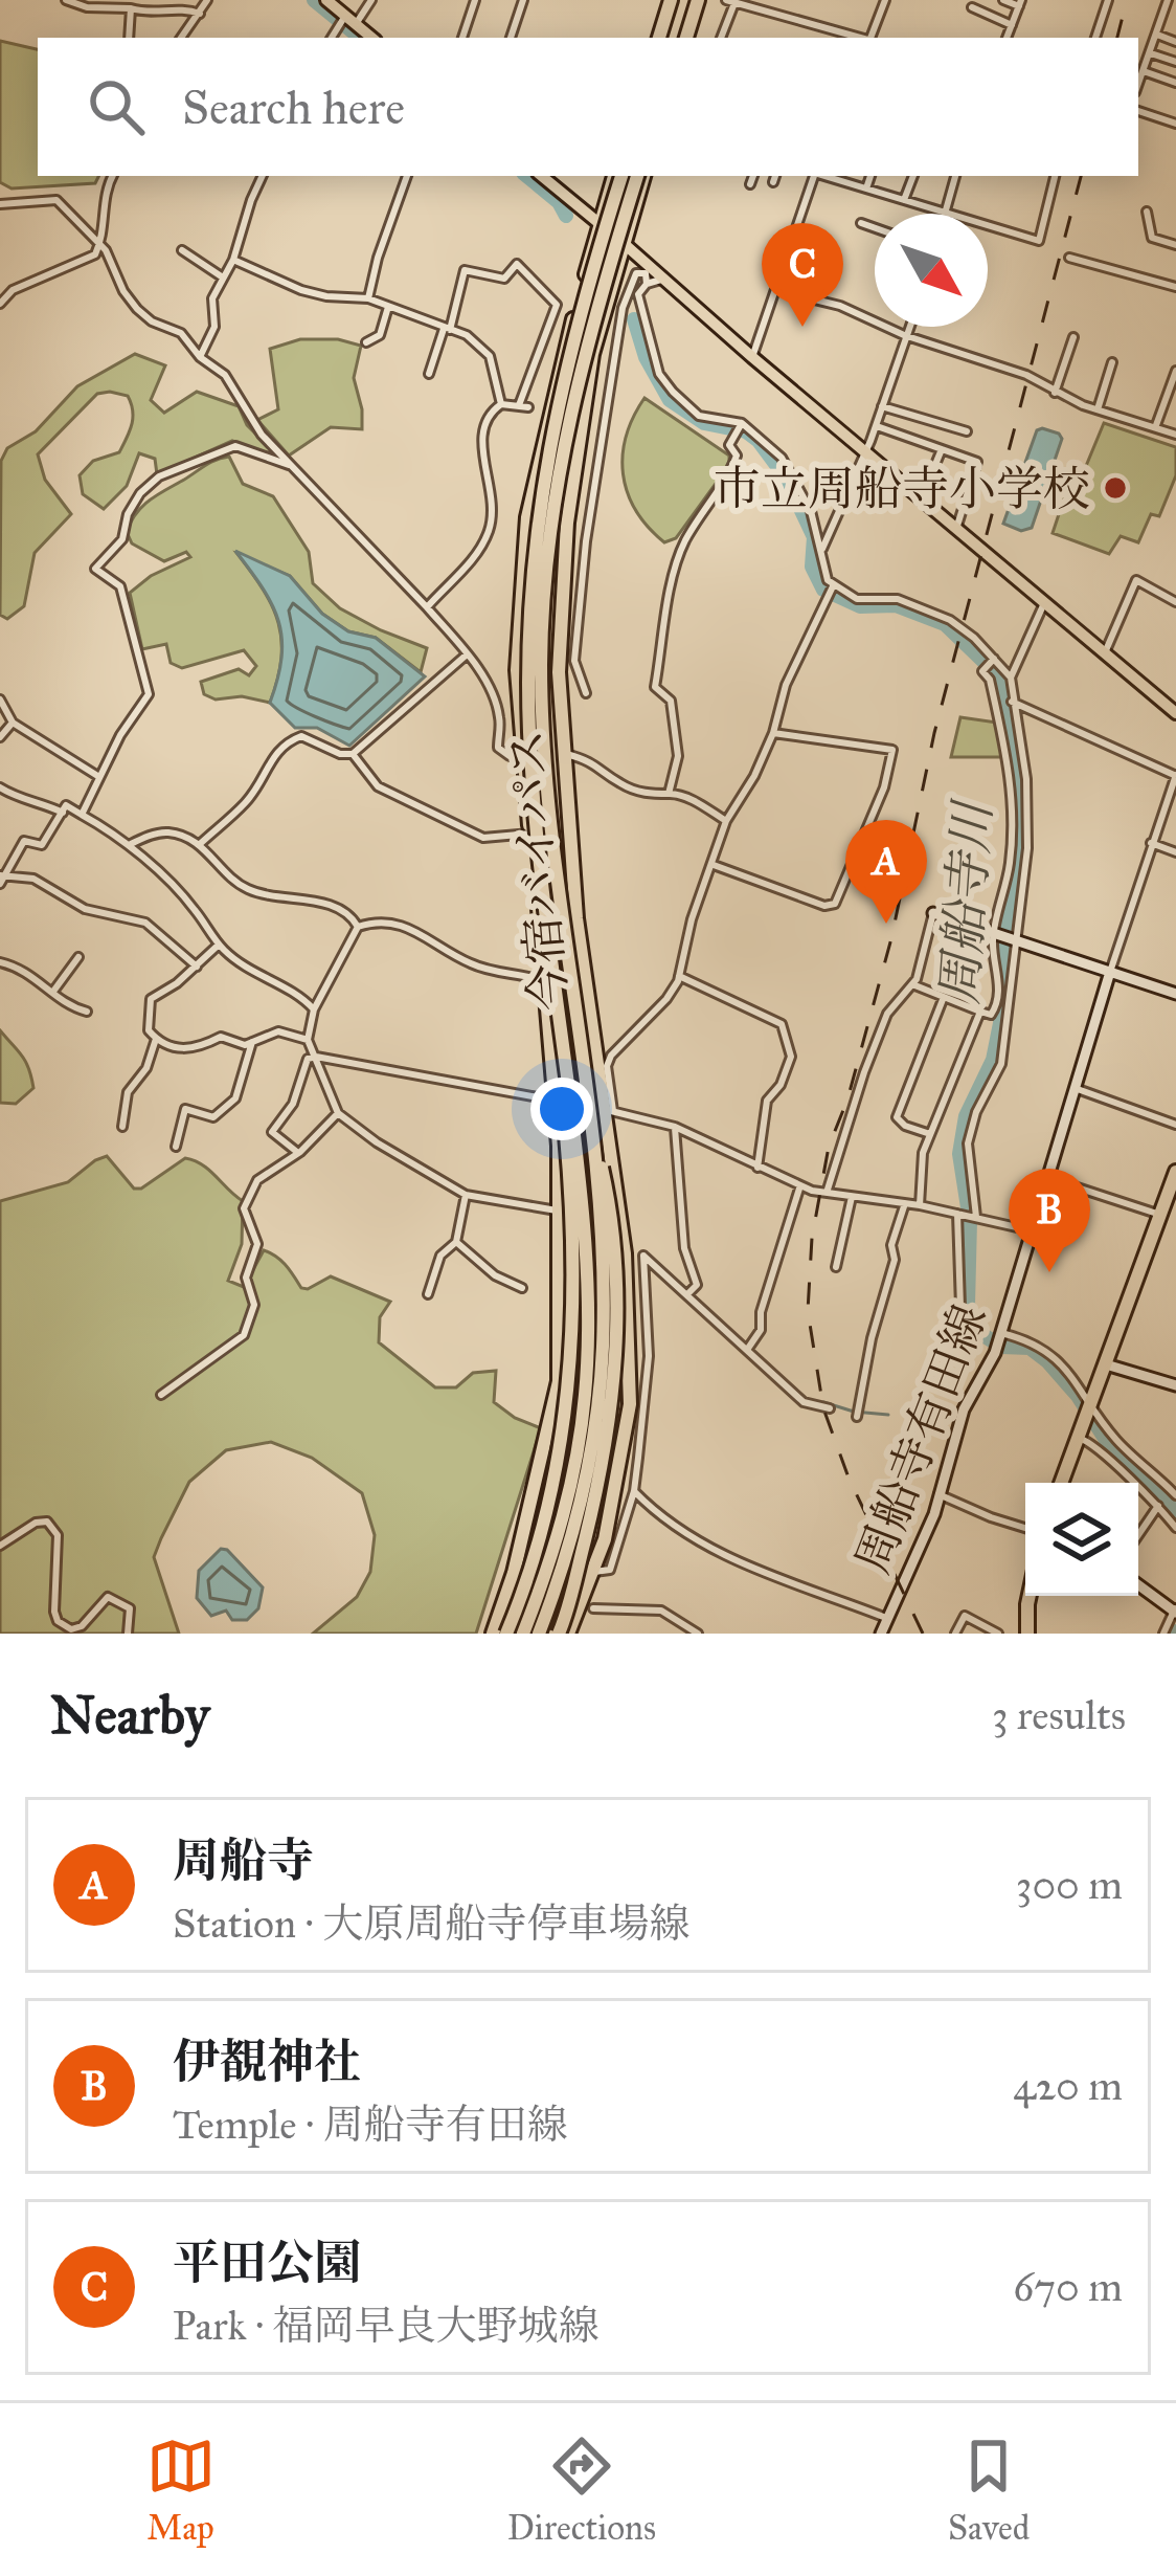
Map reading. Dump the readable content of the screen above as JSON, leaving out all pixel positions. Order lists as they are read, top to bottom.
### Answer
{
  "streets": {
    "highway": ["今宿バイパス"],
    "main road": ["周船寺有田線"]
  },
  "water": ["周船寺川"],
  "places": ["市立周船寺小学校"],
  "north": "bottom right",
  "page": {
    "search": "Search here",
    "pins": ["C", "A", "B"],
    "heading": ["Nearby", "3 results"],
    "list": [
      {
        "mark": "A",
        "name": "周船寺",
        "note": "Station · 大原周船寺停車場線",
        "value": "300 m"
      },
      {
        "mark": "B",
        "name": "伊覩神社",
        "note": "Temple · 周船寺有田線",
        "value": "420 m"
      },
      {
        "mark": "C",
        "name": "平田公園",
        "note": "Park · 福岡早良大野城線",
        "value": "670 m"
      }
    ],
    "nav": ["Map", "Directions", "Saved"]
  }
}
